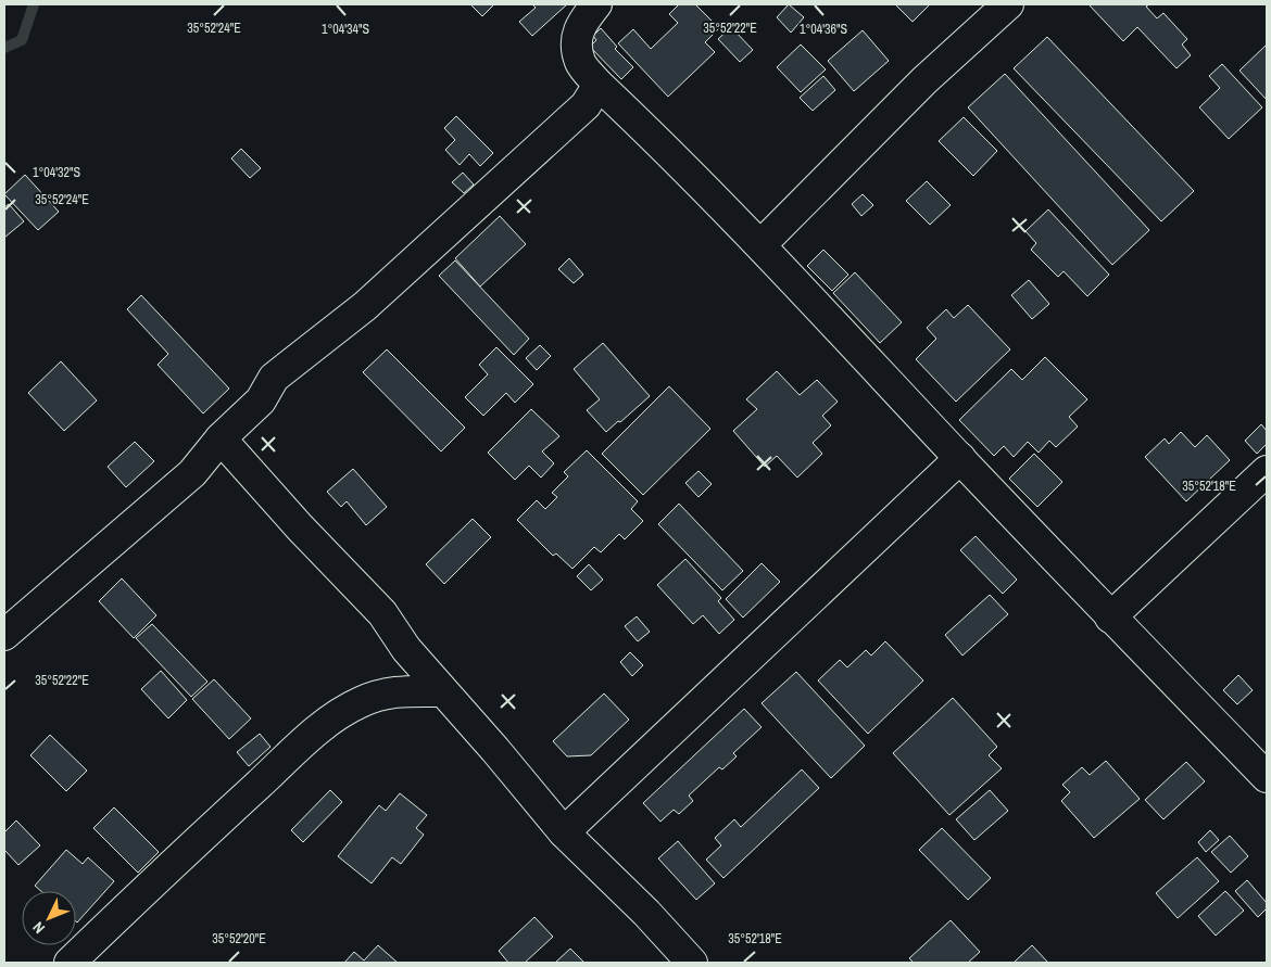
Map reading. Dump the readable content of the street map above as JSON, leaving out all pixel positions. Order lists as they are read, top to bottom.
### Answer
{
  "north": "bottom left",
  "coordinates": [
    "35°52'24\"E",
    "35°52'22\"E",
    "1°04'34\"S",
    "1°04'36\"S",
    "1°04'32\"S",
    "35°52'18\"E",
    "35°52'20\"E"
  ]
}
